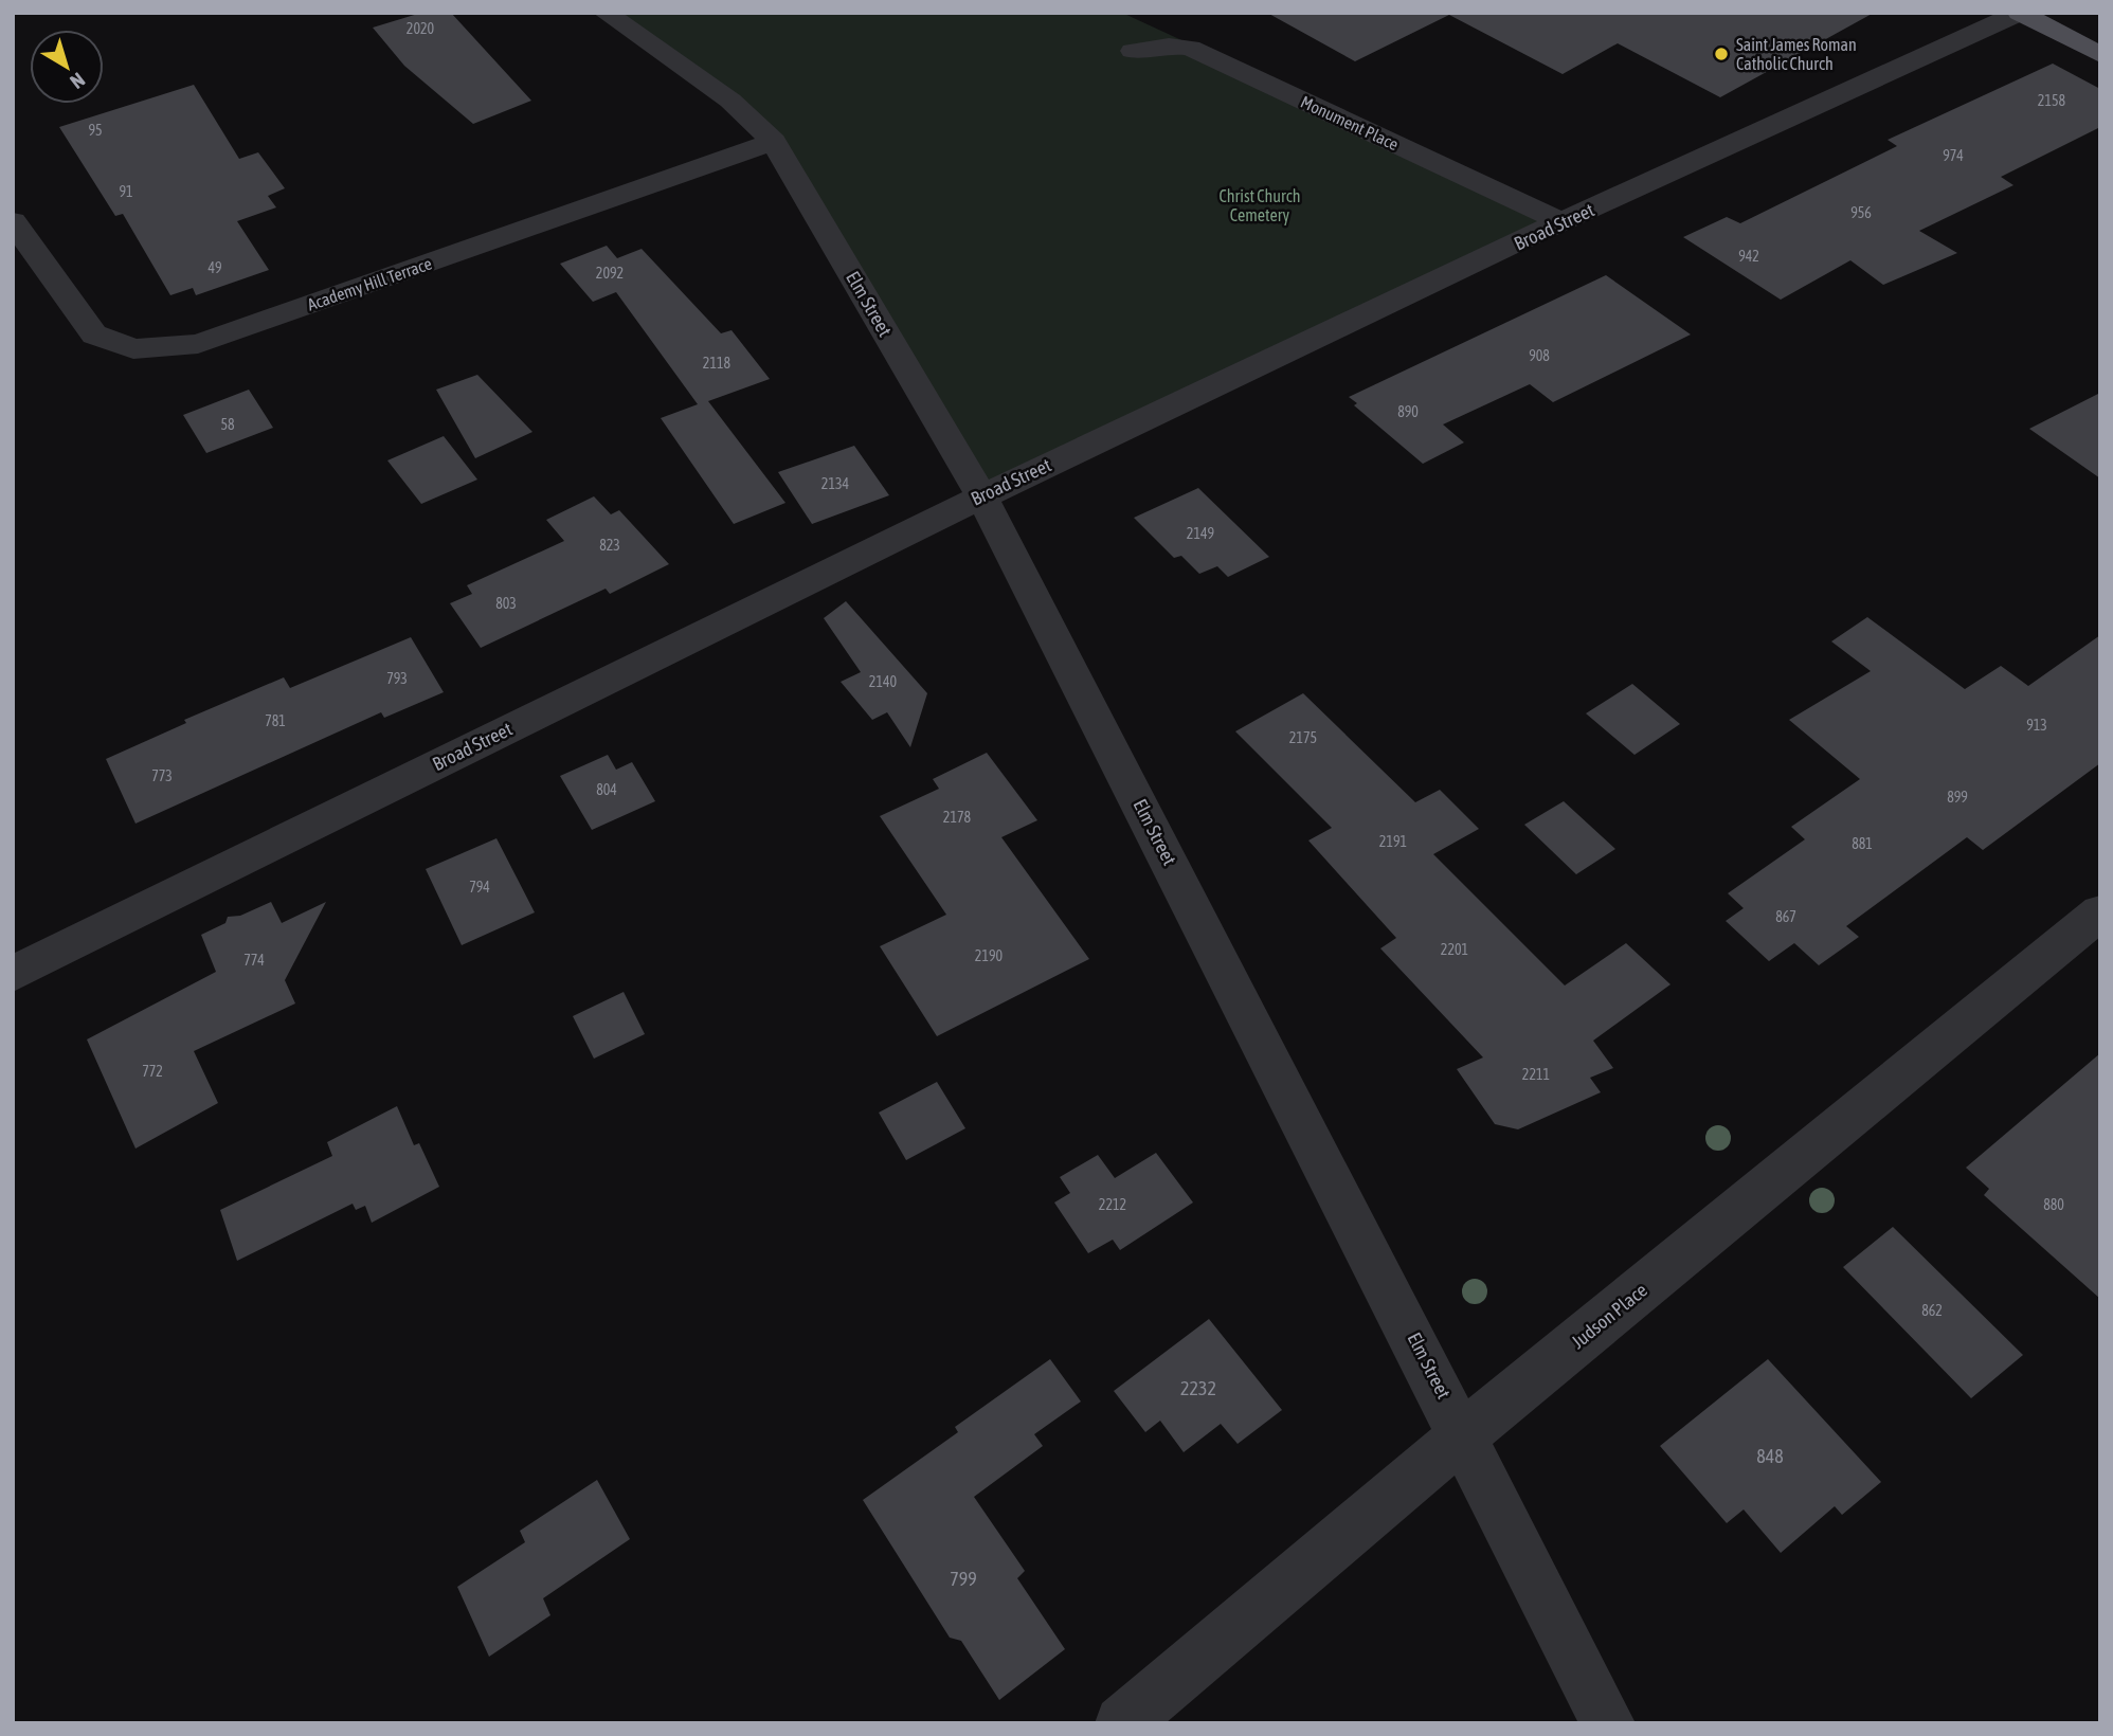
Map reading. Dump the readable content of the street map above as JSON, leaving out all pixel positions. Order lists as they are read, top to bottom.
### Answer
{
  "streets": {
    "street": [
      "Monument Place",
      "Broad Street",
      "Academy Hill Terrace",
      "Elm Street",
      "Judson Place"
    ]
  },
  "crossings": [
    ["Monument Place", "Broad Street"],
    ["Broad Street", "Elm Street"],
    ["Academy Hill Terrace", "Elm Street"],
    ["Elm Street", "Judson Place"]
  ],
  "parks": ["Christ Church Cemetery"],
  "places": ["Saint James Roman Catholic Church"],
  "house_numbers": [
    "2020",
    "2158",
    "95",
    "974",
    "91",
    "956",
    "942",
    "49",
    "2092",
    "908",
    "2118",
    "890",
    "58",
    "2134",
    "2149",
    "823",
    "803",
    "793",
    "2140",
    "781",
    "913",
    "2175",
    "773",
    "804",
    "899",
    "2178",
    "2191",
    "881",
    "794",
    "867",
    "2201",
    "2190",
    "774",
    "772",
    "2211",
    "2212",
    "880",
    "862",
    "2232",
    "848",
    "799"
  ],
  "north": "bottom right"
}
